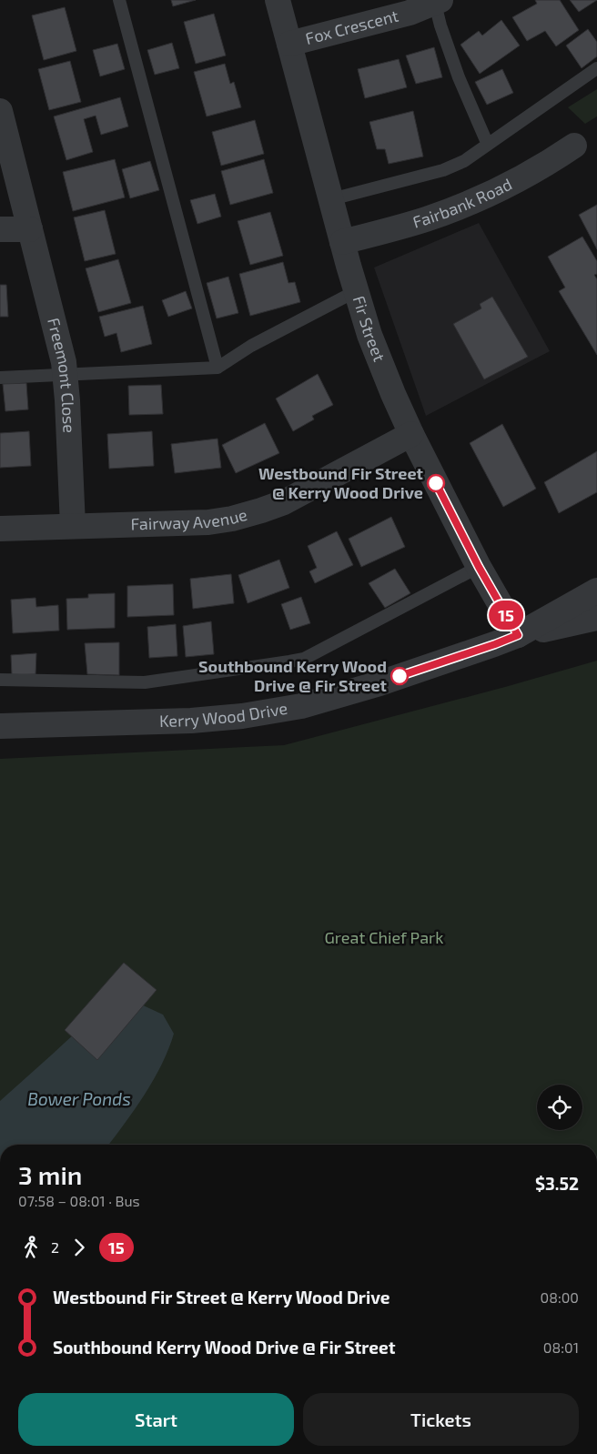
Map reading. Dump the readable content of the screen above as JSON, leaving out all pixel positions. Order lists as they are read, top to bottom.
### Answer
{
  "streets": {
    "street": [
      "Fox Crescent",
      "Fairbank Road",
      "Fir Street",
      "Freemont Close",
      "Fairway Avenue",
      "Kerry Wood Drive"
    ]
  },
  "crossings": [
    ["Fox Crescent", "Fir Street"],
    ["Fairbank Road", "Fir Street"],
    ["Fir Street", "Fairway Avenue"],
    ["Fir Street", "Kerry Wood Drive"],
    ["Freemont Close", "Fairway Avenue"]
  ],
  "water": ["Bower Ponds"],
  "parks": ["Great Chief Park"],
  "places": ["Westbound Fir Street @ Kerry Wood Drive", "Southbound Kerry Wood Drive @ Fir Street"],
  "lines": ["bus line 15"],
  "page": {
    "on_map": "15",
    "heading": ["3 min", "07:58 – 08:01 · Bus", "$3.52"],
    "legs": ["2", "15"],
    "list": [
      {
        "name": "Westbound Fir Street @ Kerry Wood Drive",
        "value": "08:00"
      },
      {
        "name": "Southbound Kerry Wood Drive @ Fir Street",
        "value": "08:01"
      }
    ],
    "buttons": ["Start", "Tickets"]
  }
}
